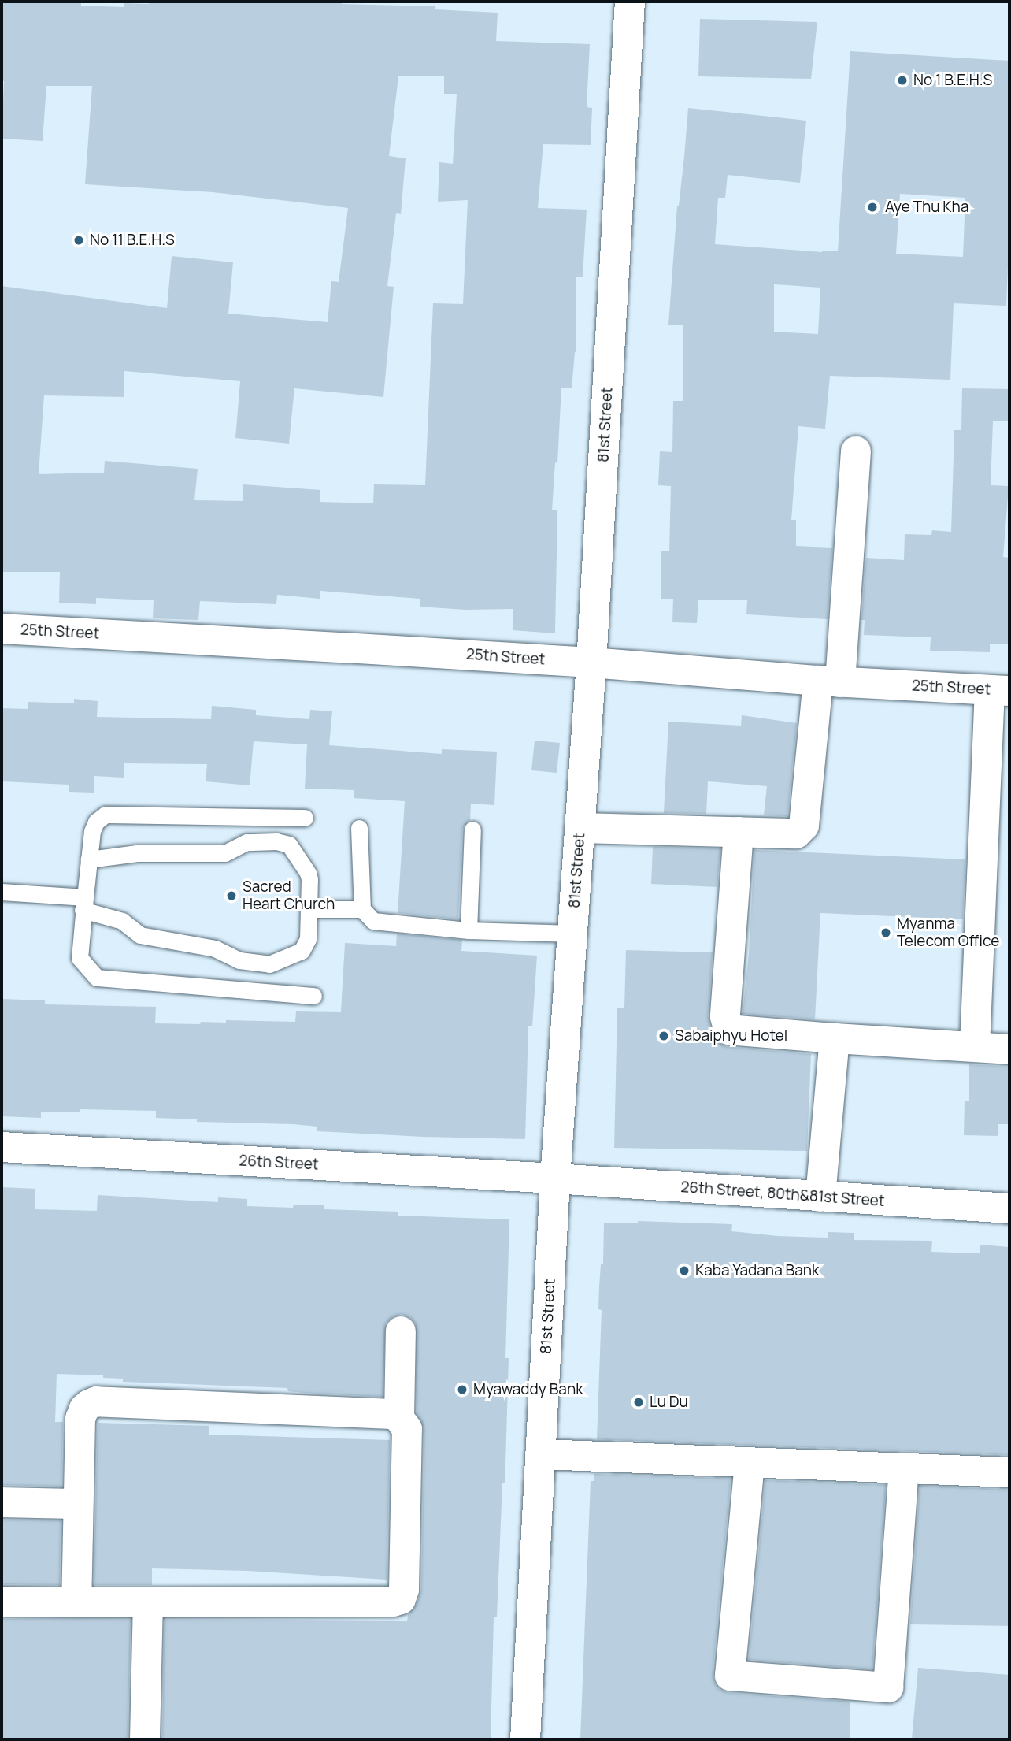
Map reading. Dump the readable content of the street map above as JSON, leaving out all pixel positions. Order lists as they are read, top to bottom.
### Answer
{
  "streets": {
    "street": [
      "81st Street",
      "25th Street",
      "26th Street",
      "26th Street, 80th&81st Street"
    ]
  },
  "crossings": [
    ["81st Street", "25th Street"],
    ["81st Street", "26th Street"],
    ["81st Street", "26th Street, 80th&81st Street"],
    ["26th Street", "26th Street, 80th&81st Street"]
  ],
  "places": [
    "No 1 B.E.H.S",
    "Aye Thu Kha",
    "No 11 B.E.H.S",
    "Sacred Heart Church",
    "Myanma Telecom Office",
    "Sabaiphyu Hotel",
    "Kaba Yadana Bank",
    "Myawaddy Bank",
    "Lu Du"
  ]
}
